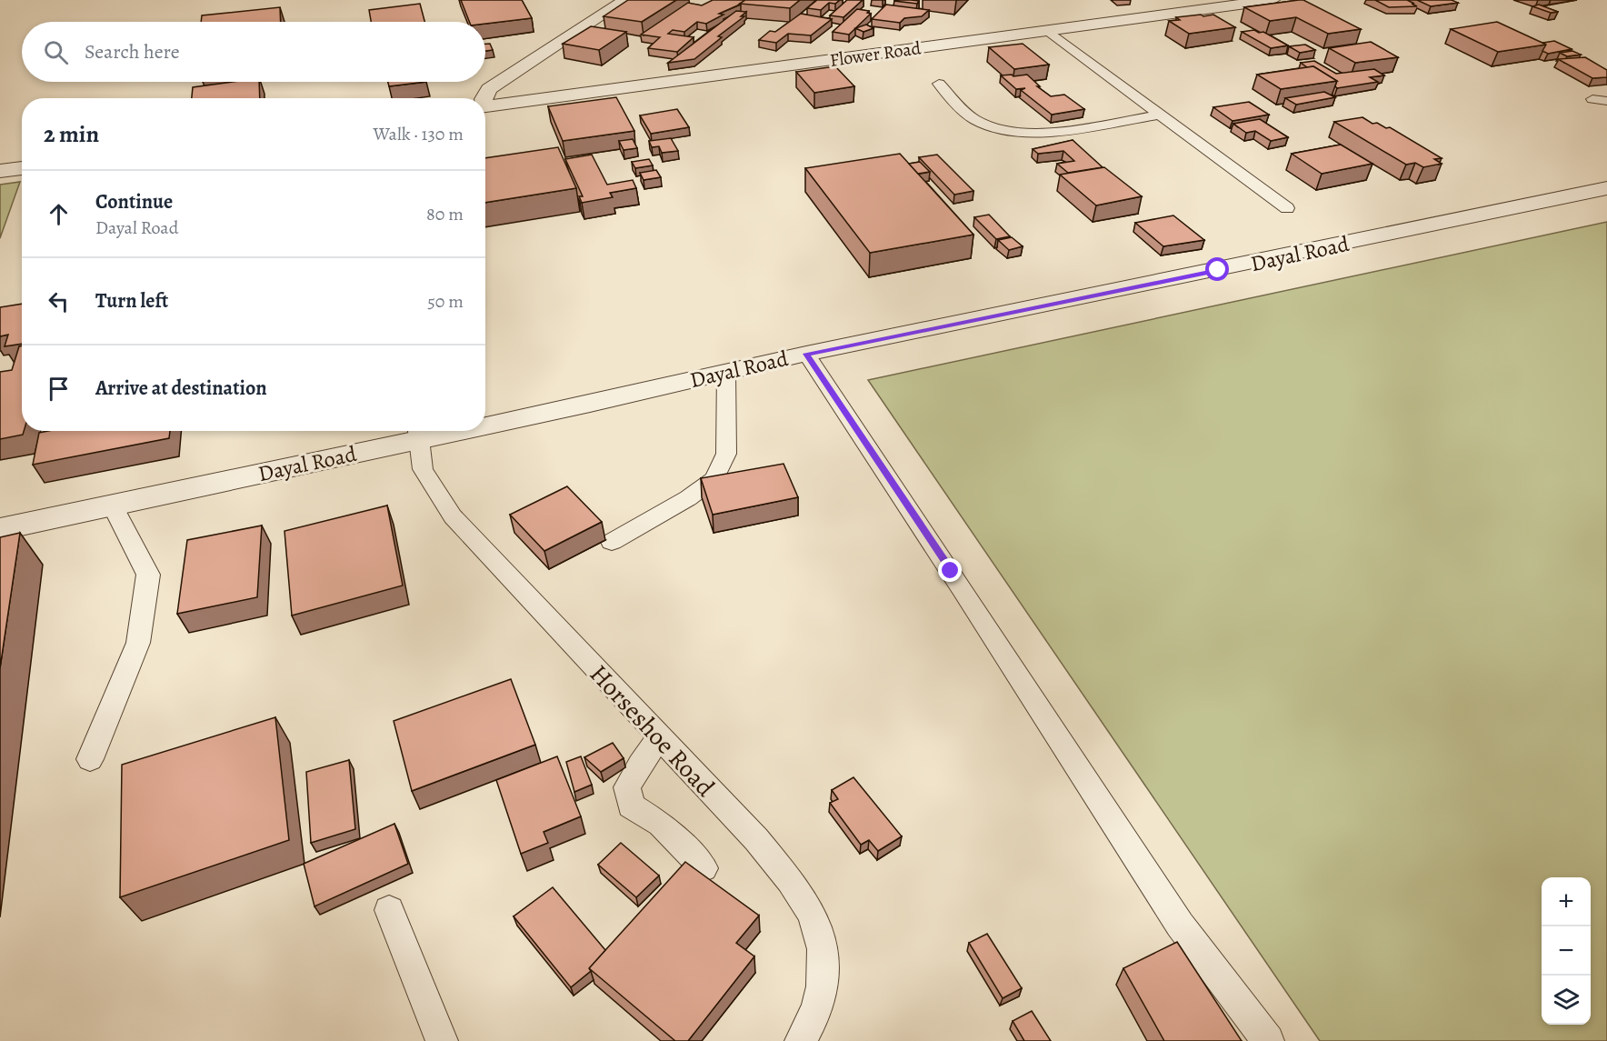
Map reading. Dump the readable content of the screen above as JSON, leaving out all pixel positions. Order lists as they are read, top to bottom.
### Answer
{
  "streets": {
    "street": ["Flower Road", "Dayal Road"],
    "lane": ["Horseshoe Road"]
  },
  "crossings": [
    ["Dayal Road", "Horseshoe Road"]
  ],
  "page": {
    "search": "Search here",
    "heading": ["2 min", "Walk · 130 m"],
    "list": [
      ["Continue", "Dayal Road", "80 m"],
      ["Turn left", "50 m"],
      "Arrive at destination"
    ],
    "map_buttons": ["+", "−"]
  }
}
